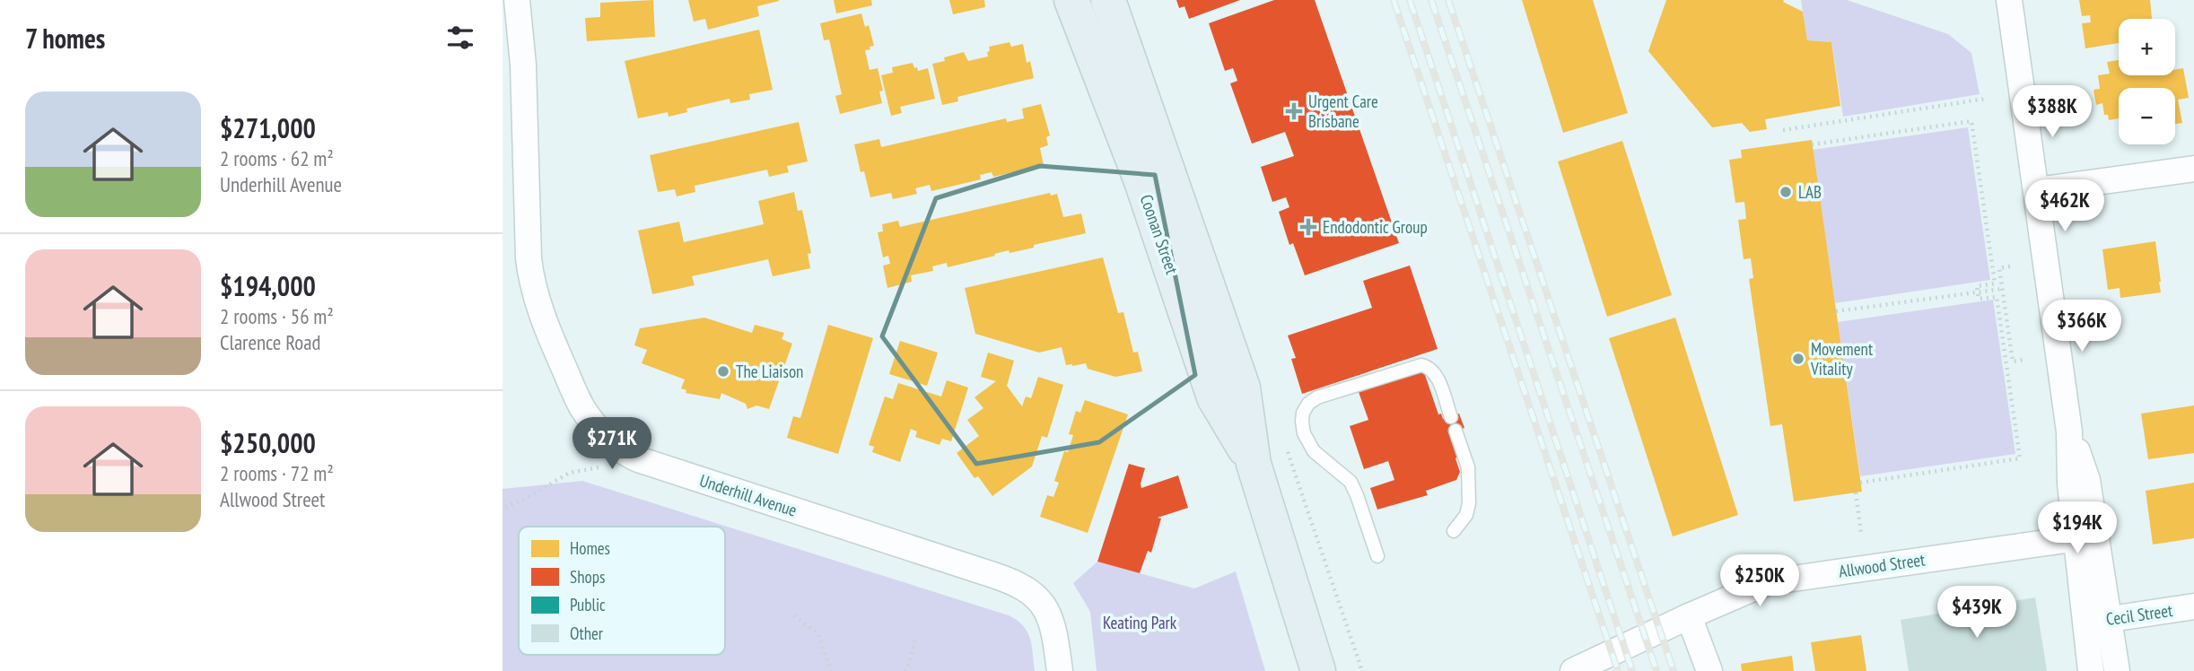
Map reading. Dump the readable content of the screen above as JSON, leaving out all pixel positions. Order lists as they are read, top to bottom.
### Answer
{
  "streets": {
    "main road": ["Coonan Street"],
    "street": ["Underhill Avenue", "Allwood Street", "Cecil Street"]
  },
  "parks": ["Keating Park"],
  "places": {
    "health": ["Urgent Care Brisbane", "Endodontic Group"],
    "other": ["LAB", "Movement Vitality", "The Liaison"]
  },
  "legend": [
    "Homes",
    "Shops",
    "Public",
    "Other"
  ],
  "page": {
    "heading": "7 homes",
    "map_buttons": ["+", "−"],
    "list": [
      {
        "name": "$271,000",
        "note": "2 rooms · 62 m² · Underhill Avenue"
      },
      {
        "name": "$194,000",
        "note": "2 rooms · 56 m² · Clarence Road"
      },
      {
        "name": "$250,000",
        "note": "2 rooms · 72 m² · Allwood Street"
      }
    ],
    "price": [
      "$388K",
      "$462K",
      "$366K",
      "$271K",
      "$194K",
      "$250K",
      "$439K"
    ]
  }
}
